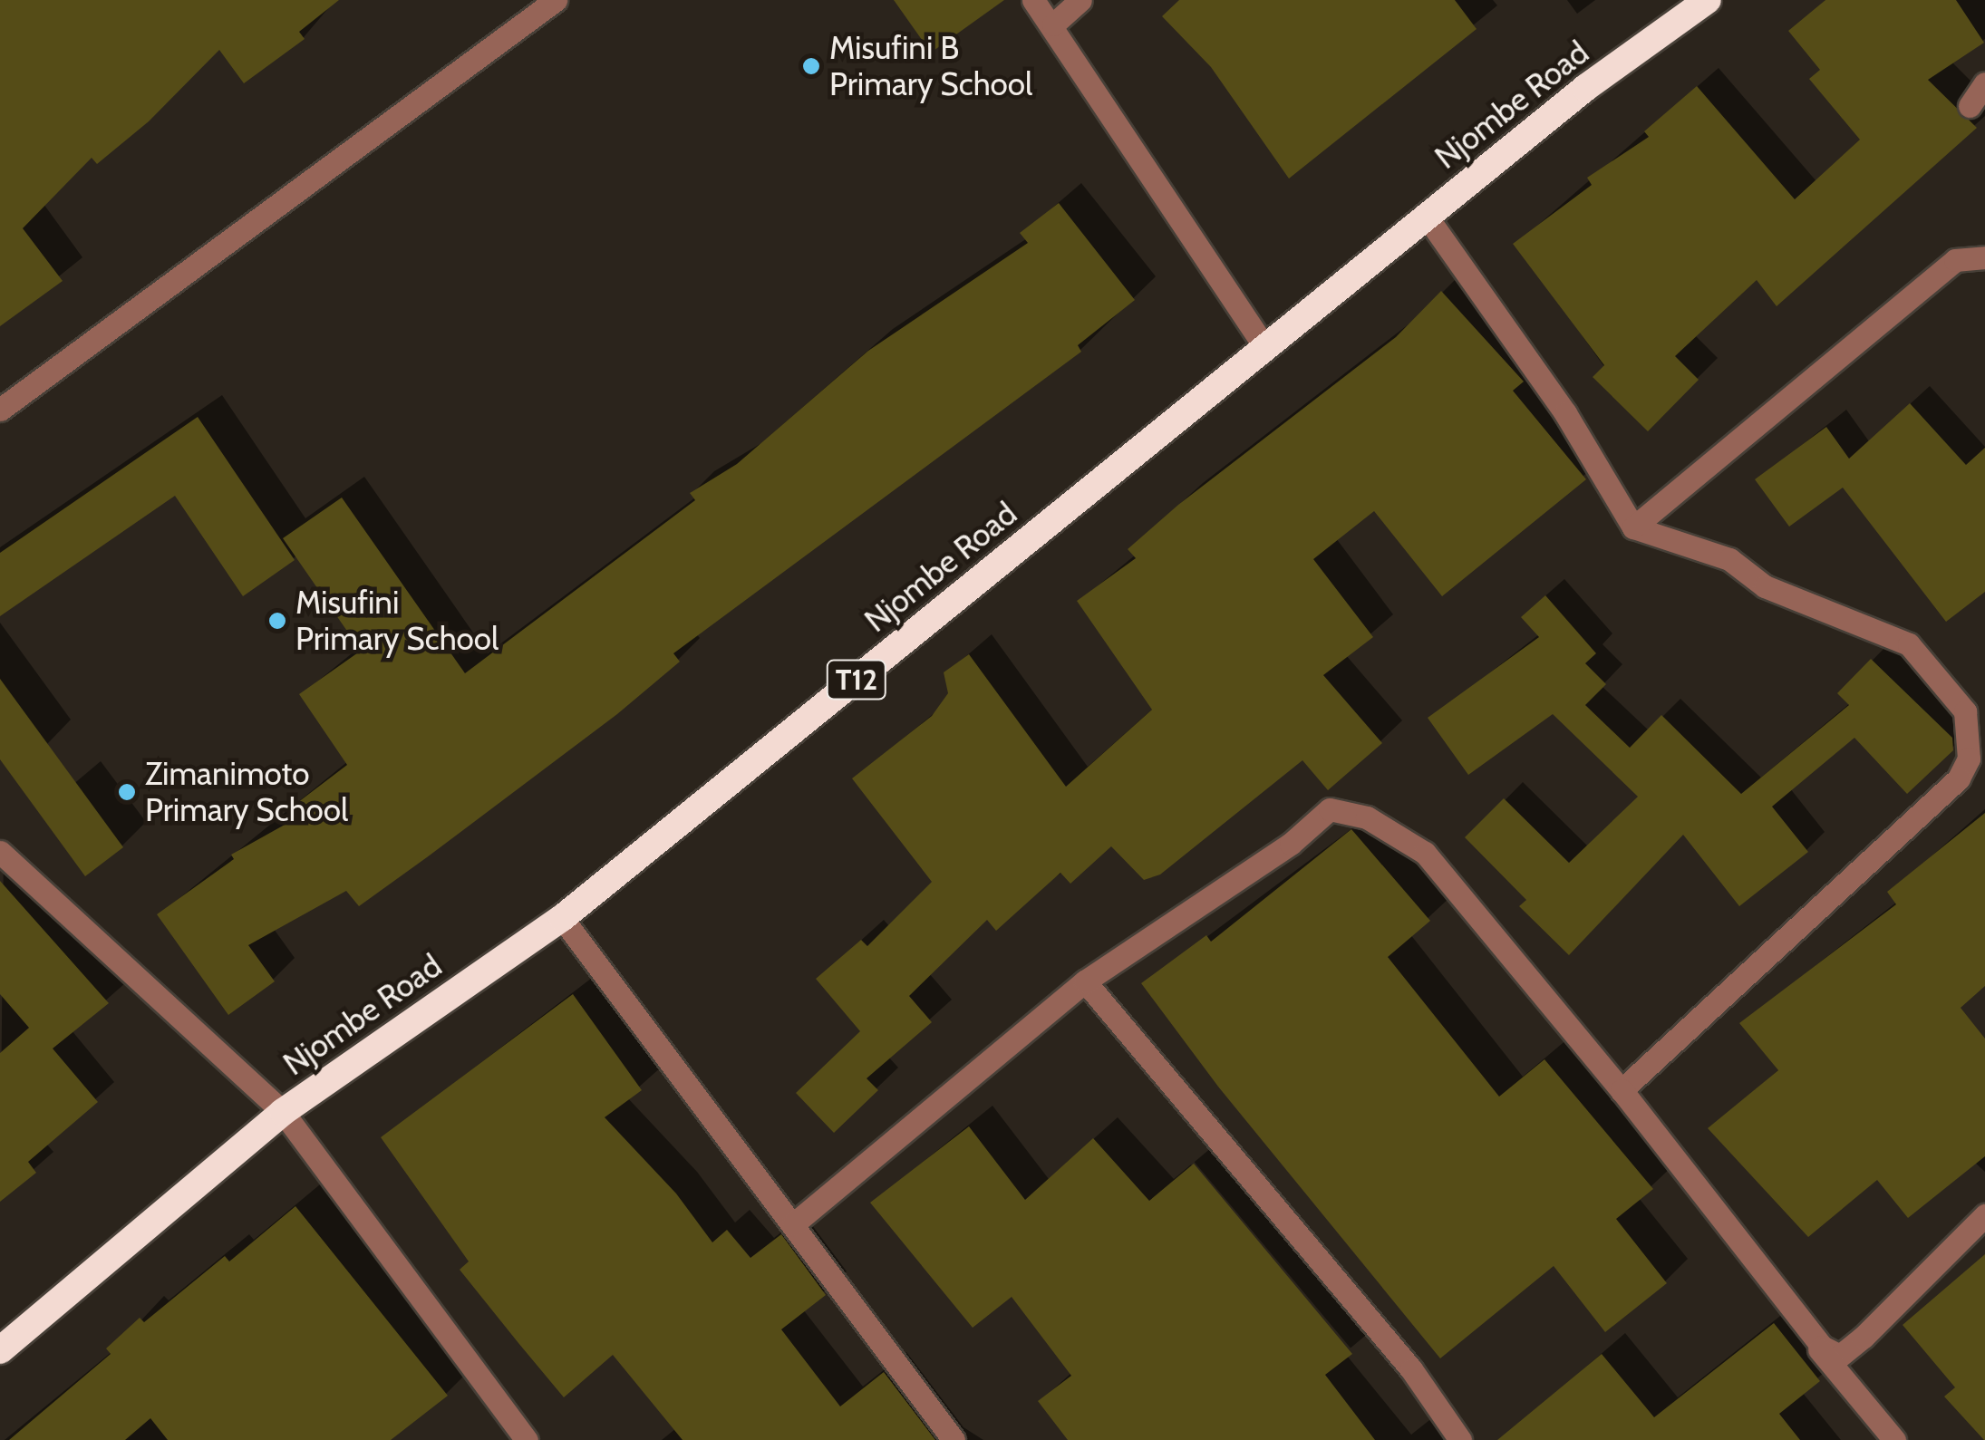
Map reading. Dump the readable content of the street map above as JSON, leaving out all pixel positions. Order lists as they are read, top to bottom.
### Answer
{
  "streets": {
    "highway": ["Njombe Road", "T12"]
  },
  "places": ["Misufini B Primary School", "Misufini Primary School", "Zimanimoto Primary School"]
}
